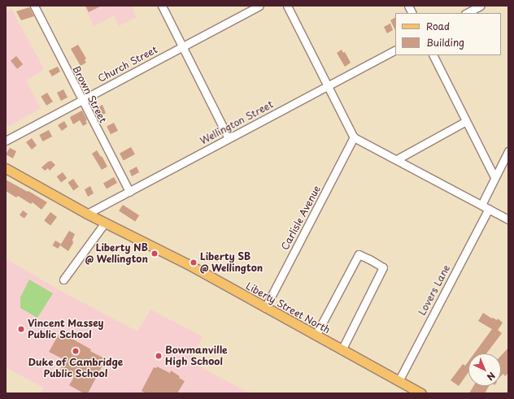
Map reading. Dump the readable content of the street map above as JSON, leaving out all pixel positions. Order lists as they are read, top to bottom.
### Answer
{
  "streets": {
    "main road": ["Liberty Street North"],
    "street": [
      "Church Street",
      "Brown Street",
      "Wellington Street",
      "Carlisle Avenue",
      "Lovers Lane"
    ]
  },
  "crossings": [
    ["Church Street", "Brown Street"],
    ["Brown Street", "Wellington Street"],
    ["Wellington Street", "Liberty Street North"],
    ["Carlisle Avenue", "Liberty Street North"],
    ["Lovers Lane", "Liberty Street North"]
  ],
  "places": [
    "Liberty NB @ Wellington",
    "Liberty SB @ Wellington",
    "Vincent Massey Public School",
    "Duke of Cambridge Public School",
    "Bowmanville High School"
  ],
  "legend": ["Road", "Building"],
  "north": "bottom right"
}
